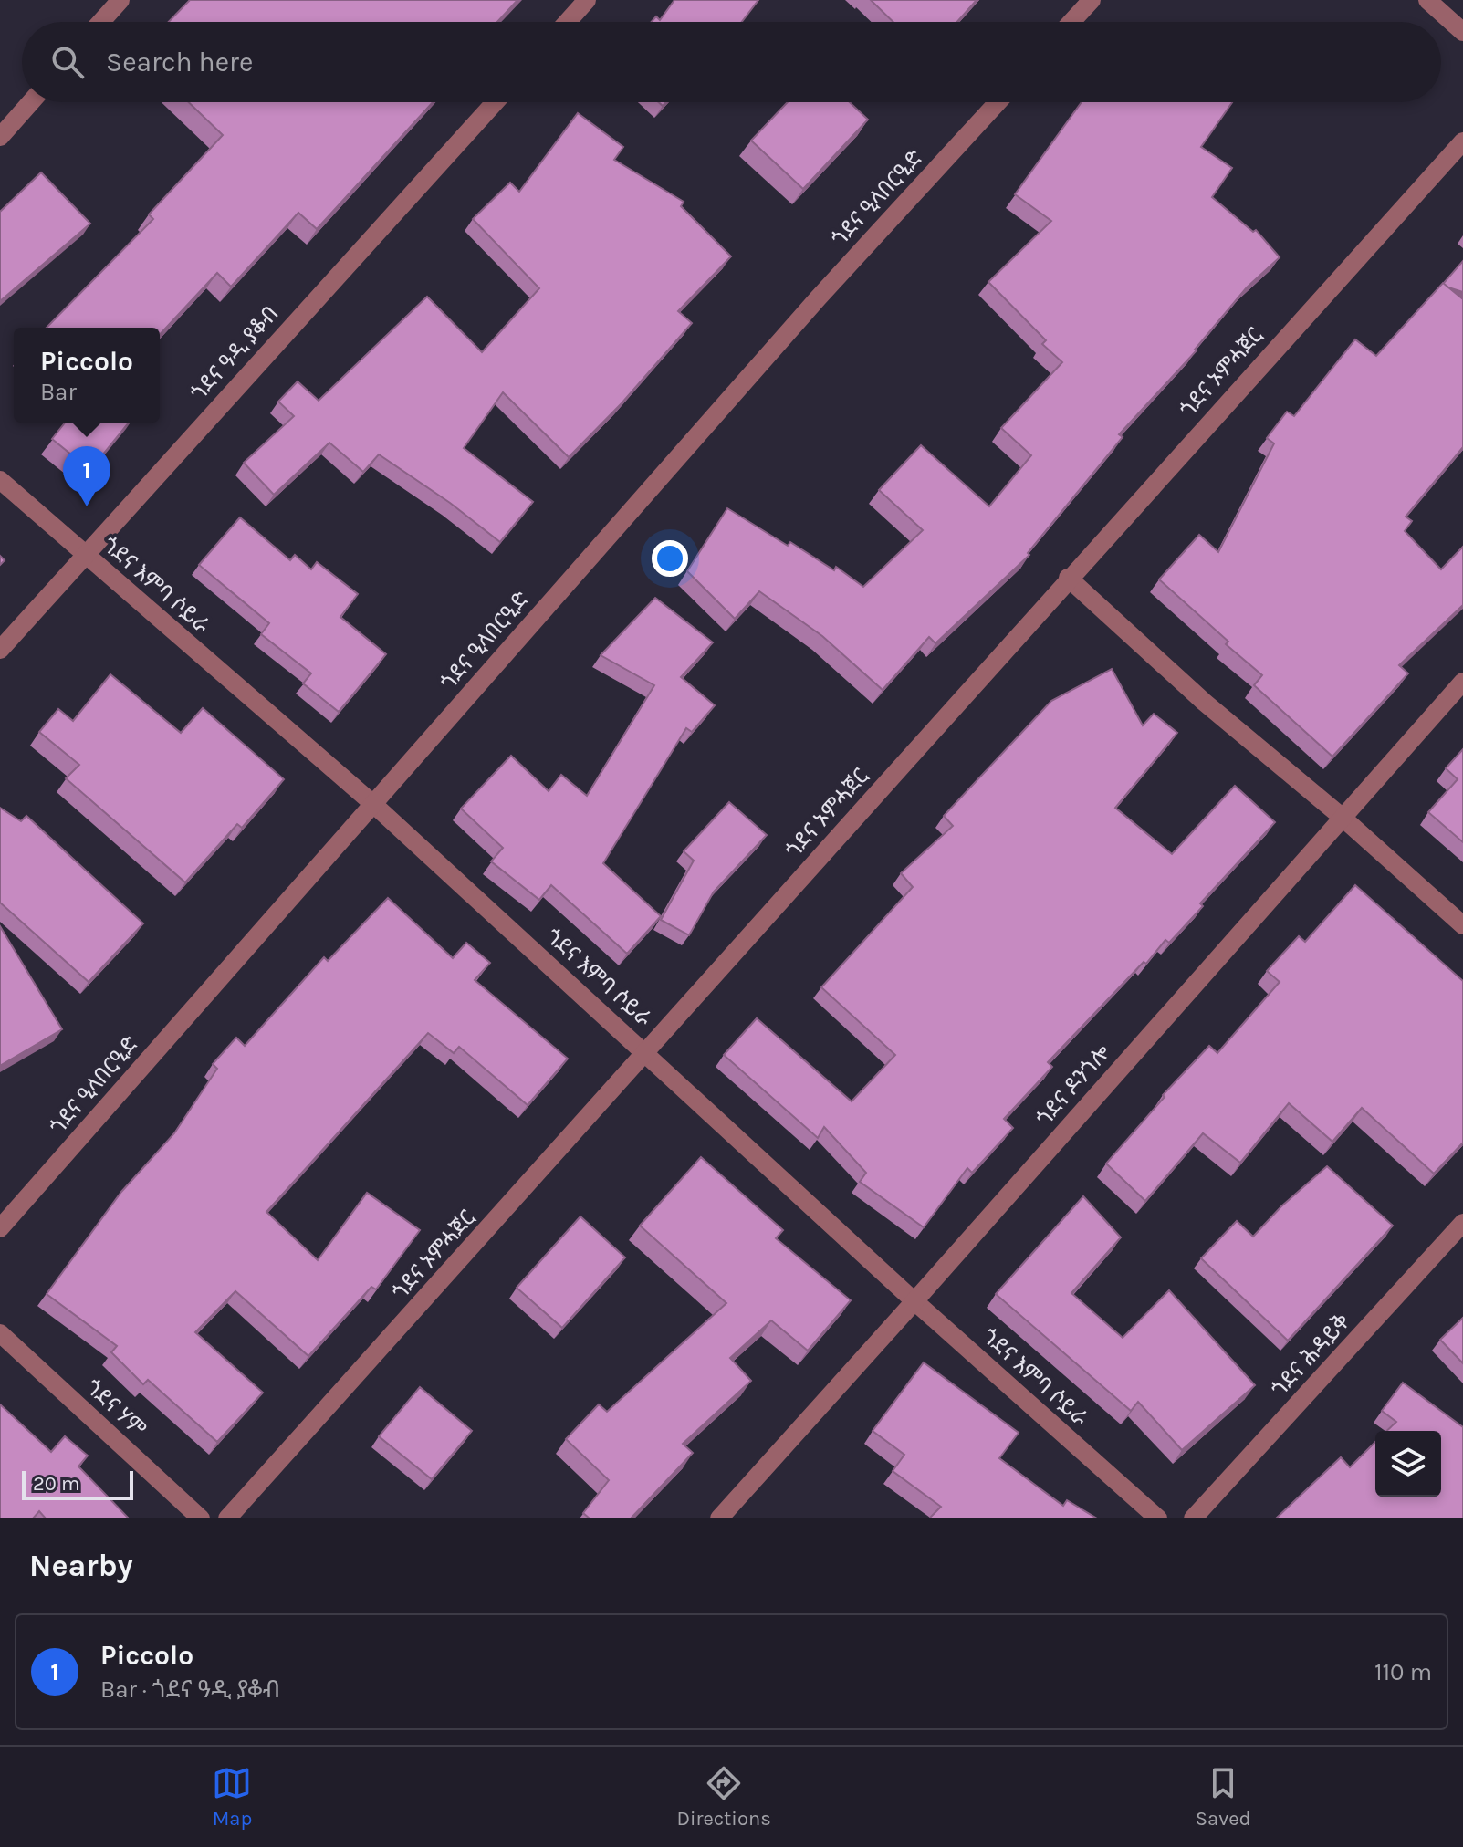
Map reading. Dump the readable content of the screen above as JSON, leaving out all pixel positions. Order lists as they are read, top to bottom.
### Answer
{
  "streets": {
    "street": [
      "ጎደና ዒላበርዒድ",
      "ጎደና ዓዲ ያቆብ",
      "ጎደና ኦምሓጀር",
      "ጎደና እምባ ሶይራ",
      "ጎደና ዶንጎሎ",
      "ጎደና ሕዳይቅ",
      "ጎደና ሃም"
    ]
  },
  "crossings": [
    ["ጎደና ዒላበርዒድ", "ጎደና እምባ ሶይራ"],
    ["ጎደና ዓዲ ያቆብ", "ጎደና እምባ ሶይራ"],
    ["ጎደና ኦምሓጀር", "ጎደና እምባ ሶይራ"],
    ["ጎደና እምባ ሶይራ", "ጎደና ዶንጎሎ"]
  ],
  "scale_bar": "20 m",
  "page": {
    "search": "Search here",
    "popup": ["Piccolo", "Bar"],
    "pins": "1",
    "scale": "20 m",
    "heading": "Nearby",
    "list": [
      {
        "mark": "1",
        "name": "Piccolo",
        "note": "Bar · ጎደና ዓዲ ያቆብ",
        "value": "110 m"
      }
    ],
    "nav": ["Map", "Directions", "Saved"]
  }
}
